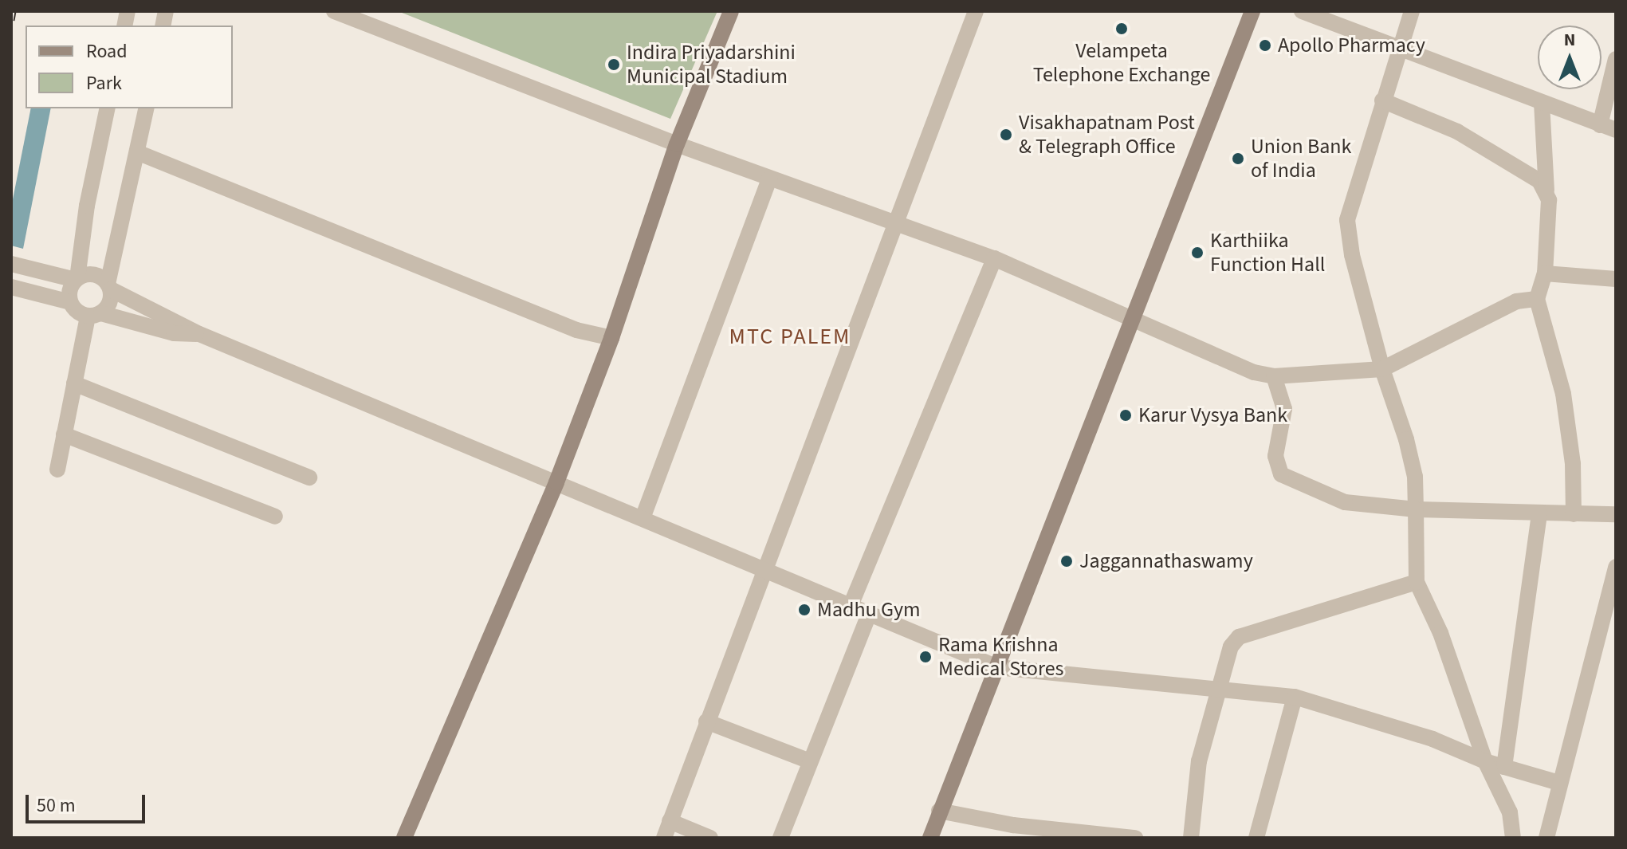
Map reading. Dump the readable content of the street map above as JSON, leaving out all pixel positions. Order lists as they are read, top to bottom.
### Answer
{
  "districts": ["MTC PALEM"],
  "places": [
    "Velampeta Telephone Exchange",
    "Apollo Pharmacy",
    "Indira Priyadarshini Municipal Stadium",
    "Visakhapatnam Post & Telegraph Office",
    "Union Bank of India",
    "Karthiika Function Hall",
    "Karur Vysya Bank",
    "Jaggannathaswamy",
    "Madhu Gym",
    "Rama Krishna Medical Stores"
  ],
  "legend": ["Road", "Park"],
  "scale_bar": "50 m",
  "north": "top"
}
